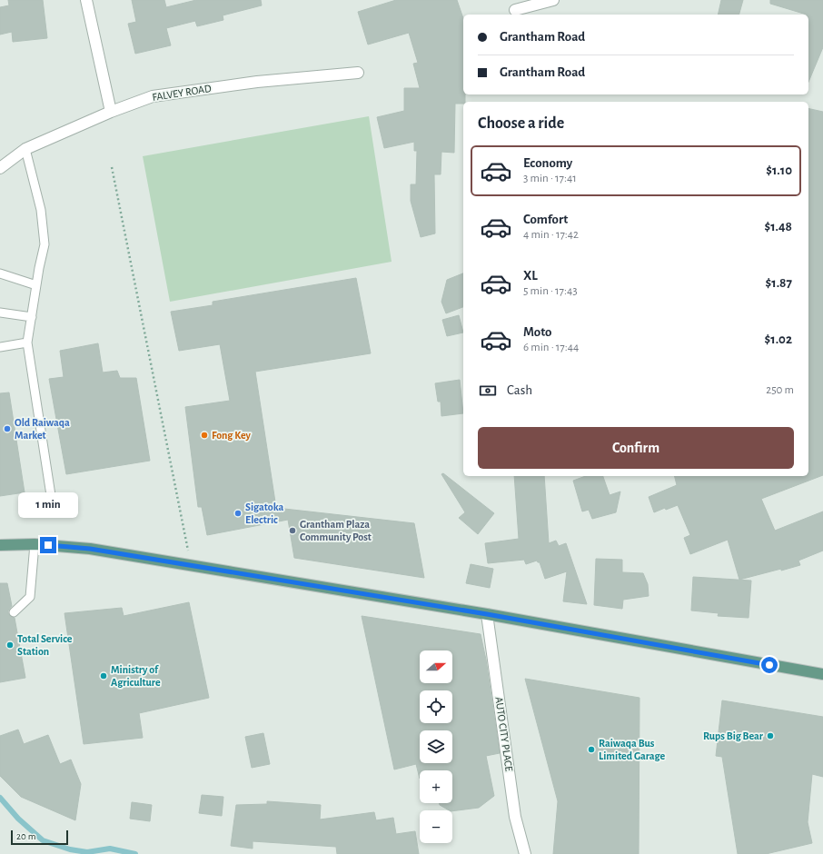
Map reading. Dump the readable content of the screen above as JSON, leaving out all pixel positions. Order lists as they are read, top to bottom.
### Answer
{
  "streets": {
    "street": ["FALVEY ROAD", "AUTO CITY PLACE"]
  },
  "places": [
    "Old Raiwaqa Market",
    "Fong Key",
    "Sigatoka Electric",
    "Grantham Plaza Community Post",
    "Total Service Station",
    "Ministry of Agriculture",
    "Rups Big Bear",
    "Raiwaqa Bus Limited Garage"
  ],
  "scale_bar": "20 m",
  "north": "right",
  "page": {
    "banner": ["Grantham Road", "Grantham Road"],
    "heading": "Choose a ride",
    "list": [
      {
        "name": "Economy",
        "note": "3 min · 17:41",
        "value": "$1.10"
      },
      {
        "name": "Comfort",
        "note": "4 min · 17:42",
        "value": "$1.48"
      },
      {
        "name": "XL",
        "note": "5 min · 17:43",
        "value": "$1.87"
      },
      {
        "name": "Moto",
        "note": "6 min · 17:44",
        "value": "$1.02"
      }
    ],
    "pay": ["Cash", "250 m"],
    "buttons": "Confirm",
    "bubble": "1 min",
    "map_buttons": ["+", "−"],
    "scale": "20 m"
  }
}
